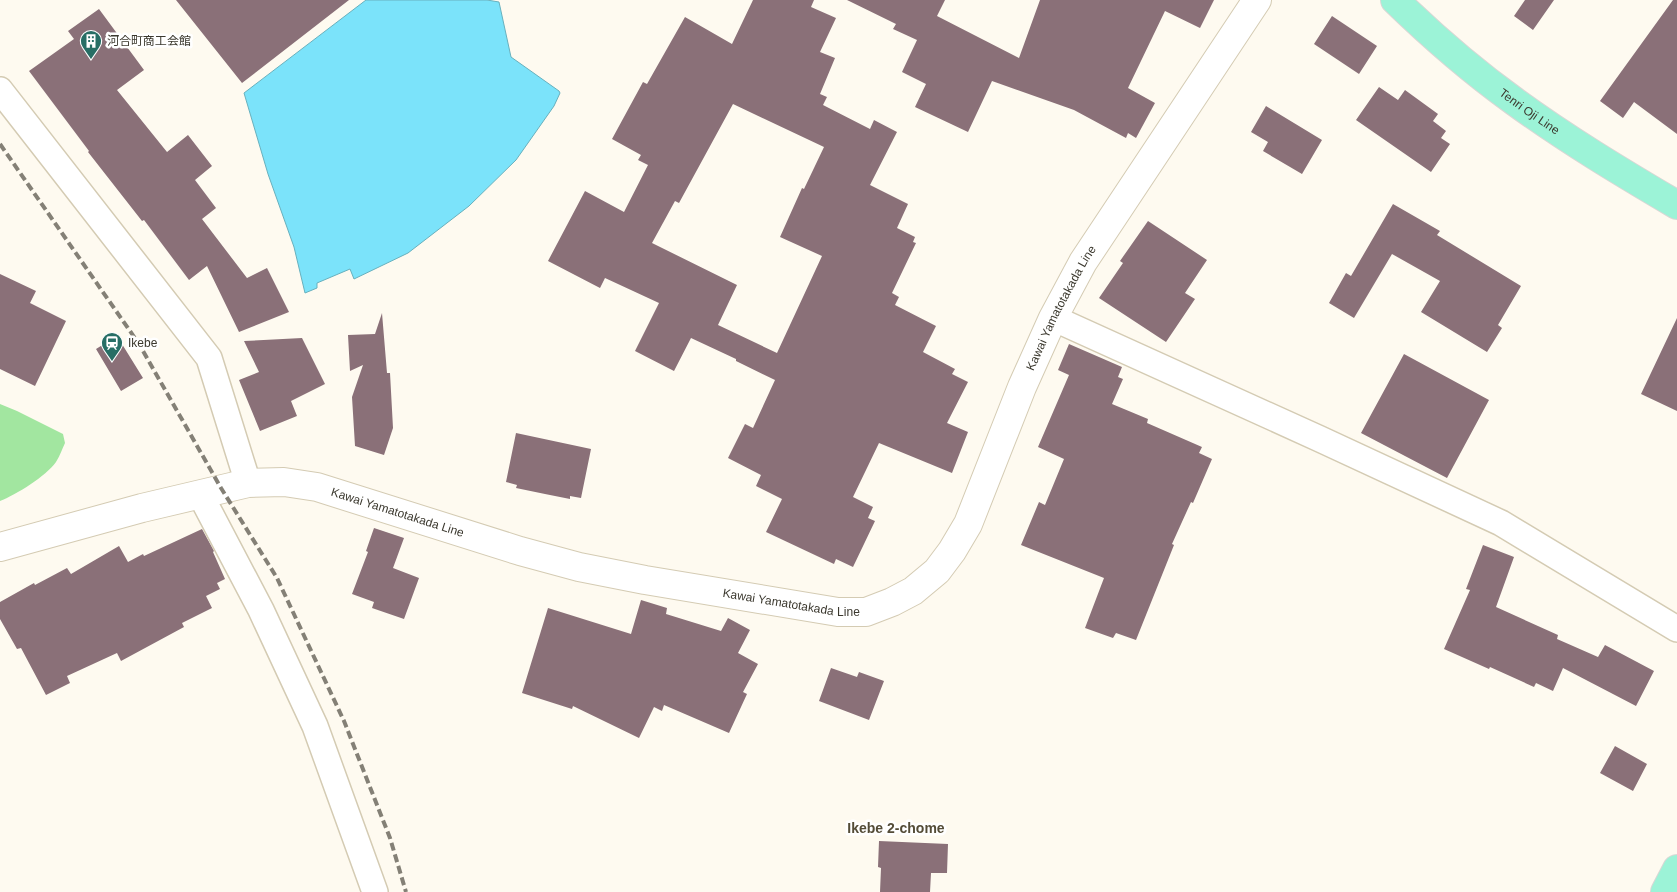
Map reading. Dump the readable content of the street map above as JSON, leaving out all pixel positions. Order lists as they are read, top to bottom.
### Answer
{
  "streets": {
    "main road": ["Tenri Oji Line", "Kawai Yamatotakada Line"]
  },
  "districts": ["Ikebe 2-chome"],
  "places": {
    "building": ["河合町商工会館"],
    "station": ["Ikebe"]
  }
}
